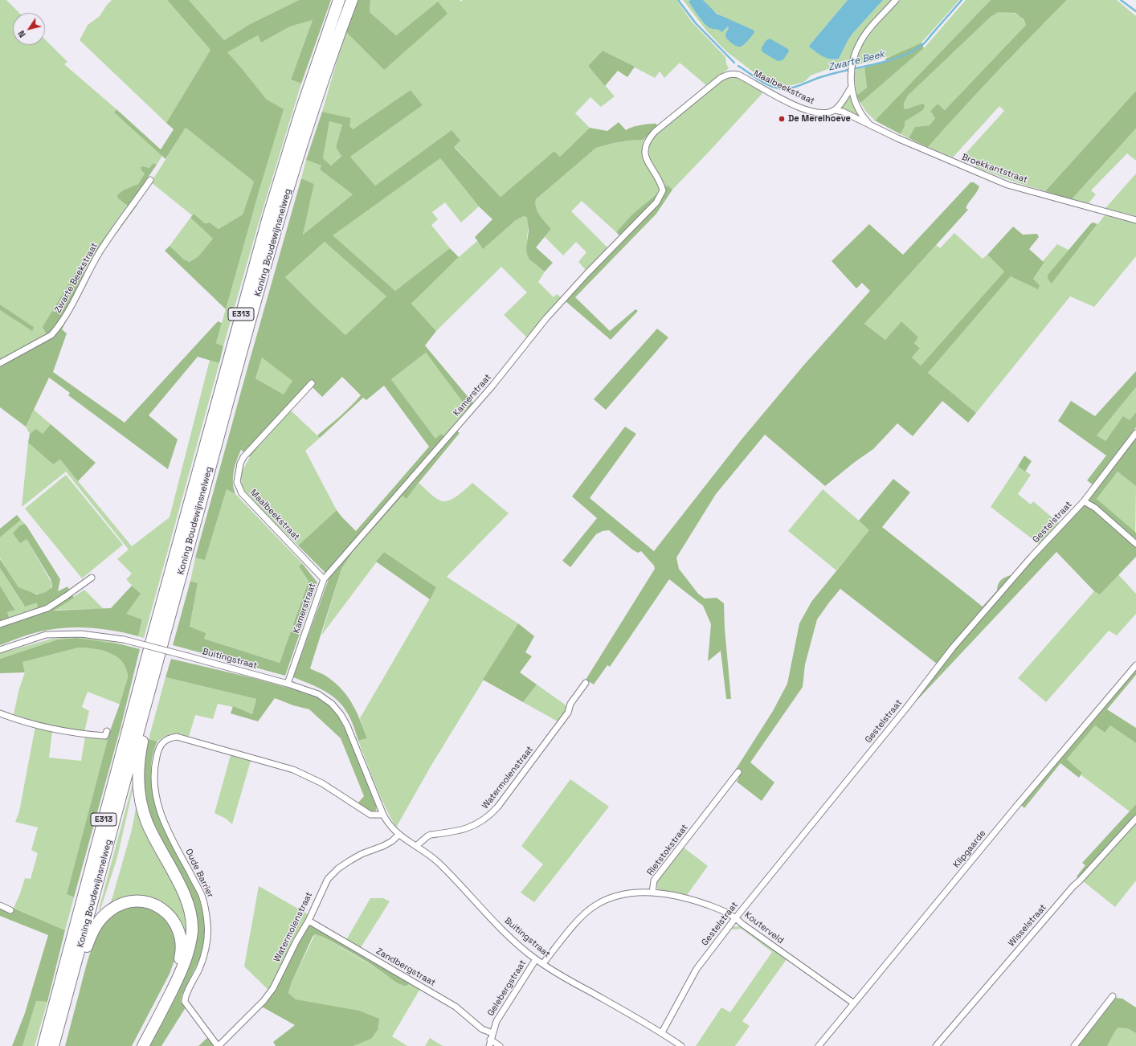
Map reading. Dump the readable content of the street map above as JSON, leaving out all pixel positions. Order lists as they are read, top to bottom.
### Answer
{
  "streets": {
    "highway": ["Koning Boudewijnsnelweg", "E313"],
    "street": [
      "Maalbeekstraat",
      "Broekkantstraat",
      "Zwarte Beekstraat",
      "Kamerstraat",
      "Gestelstraat",
      "Buitingstraat",
      "Watermolenstraat",
      "Klipgaarde",
      "Rietstokstraat",
      "Oude Barrier",
      "Wisselstraat",
      "Kouterveld",
      "Zandbergstraat",
      "Gelebergstraat"
    ]
  },
  "crossings": [
    ["Maalbeekstraat", "Broekkantstraat"],
    ["Maalbeekstraat", "Kamerstraat"],
    ["Kamerstraat", "Buitingstraat"],
    ["Gestelstraat", "Buitingstraat"],
    ["Gestelstraat", "Kouterveld"],
    ["Buitingstraat", "Watermolenstraat"],
    ["Buitingstraat", "Oude Barrier"],
    ["Buitingstraat", "Gelebergstraat"],
    ["Watermolenstraat", "Oude Barrier"],
    ["Watermolenstraat", "Zandbergstraat"],
    ["Klipgaarde", "Kouterveld"],
    ["Rietstokstraat", "Kouterveld"],
    ["Zandbergstraat", "Gelebergstraat"]
  ],
  "water": ["Zwarte Beek"],
  "places": ["De Merelhoeve"],
  "north": "bottom left"
}
